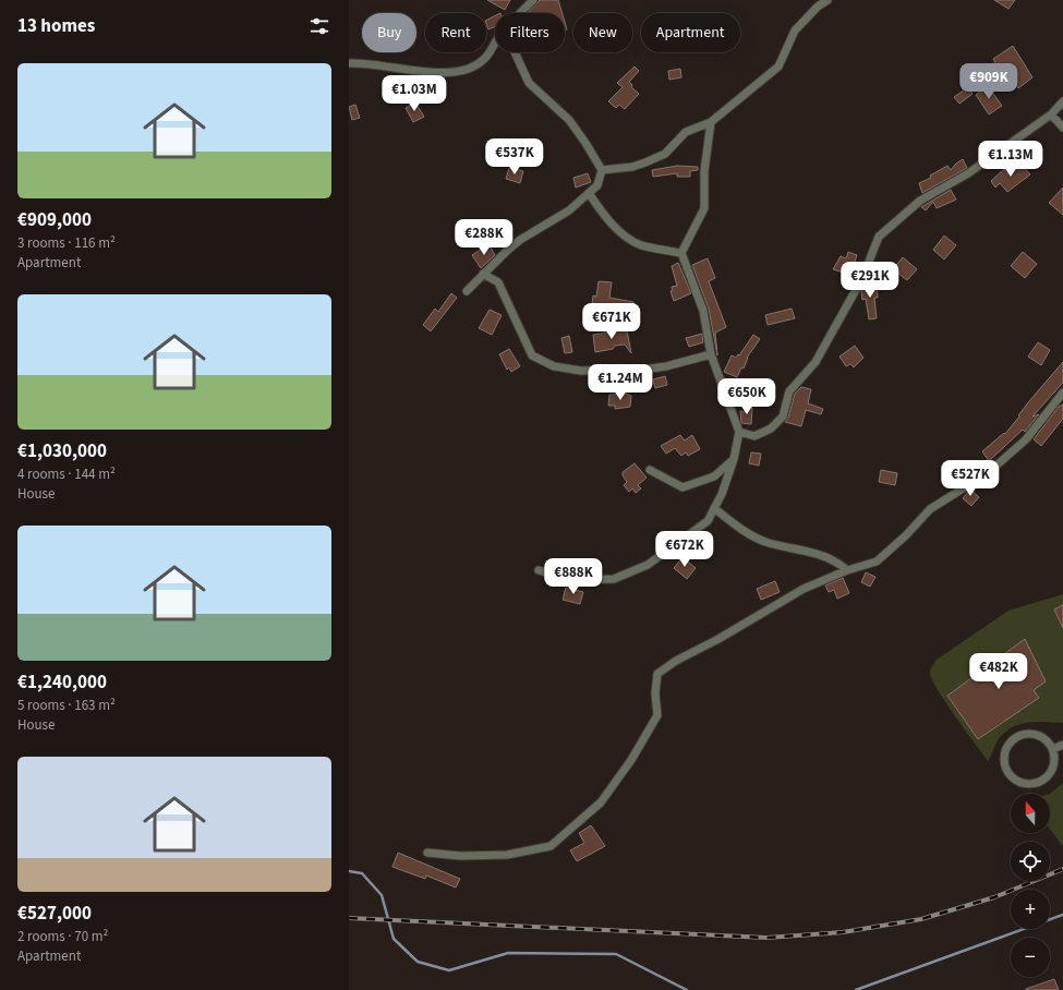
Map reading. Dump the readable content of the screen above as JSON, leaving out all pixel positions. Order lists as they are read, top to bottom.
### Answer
{
  "north": "top",
  "page": {
    "heading": "13 homes",
    "chip": [
      "Buy",
      "Rent",
      "Filters",
      "New",
      "Apartment"
    ],
    "list": [
      {
        "name": "€909,000",
        "note": "3 rooms · 116 m² · Apartment"
      },
      {
        "name": "€1,030,000",
        "note": "4 rooms · 144 m² · House"
      },
      {
        "name": "€1,240,000",
        "note": "5 rooms · 163 m² · House"
      },
      {
        "name": "€527,000",
        "note": "2 rooms · 70 m² · Apartment"
      }
    ],
    "price": [
      "€909K",
      "€1.03M",
      "€537K",
      "€1.13M",
      "€288K",
      "€291K",
      "€671K",
      "€1.24M",
      "€650K",
      "€527K",
      "€672K",
      "€888K",
      "€482K"
    ],
    "map_buttons": ["+", "−"]
  }
}
